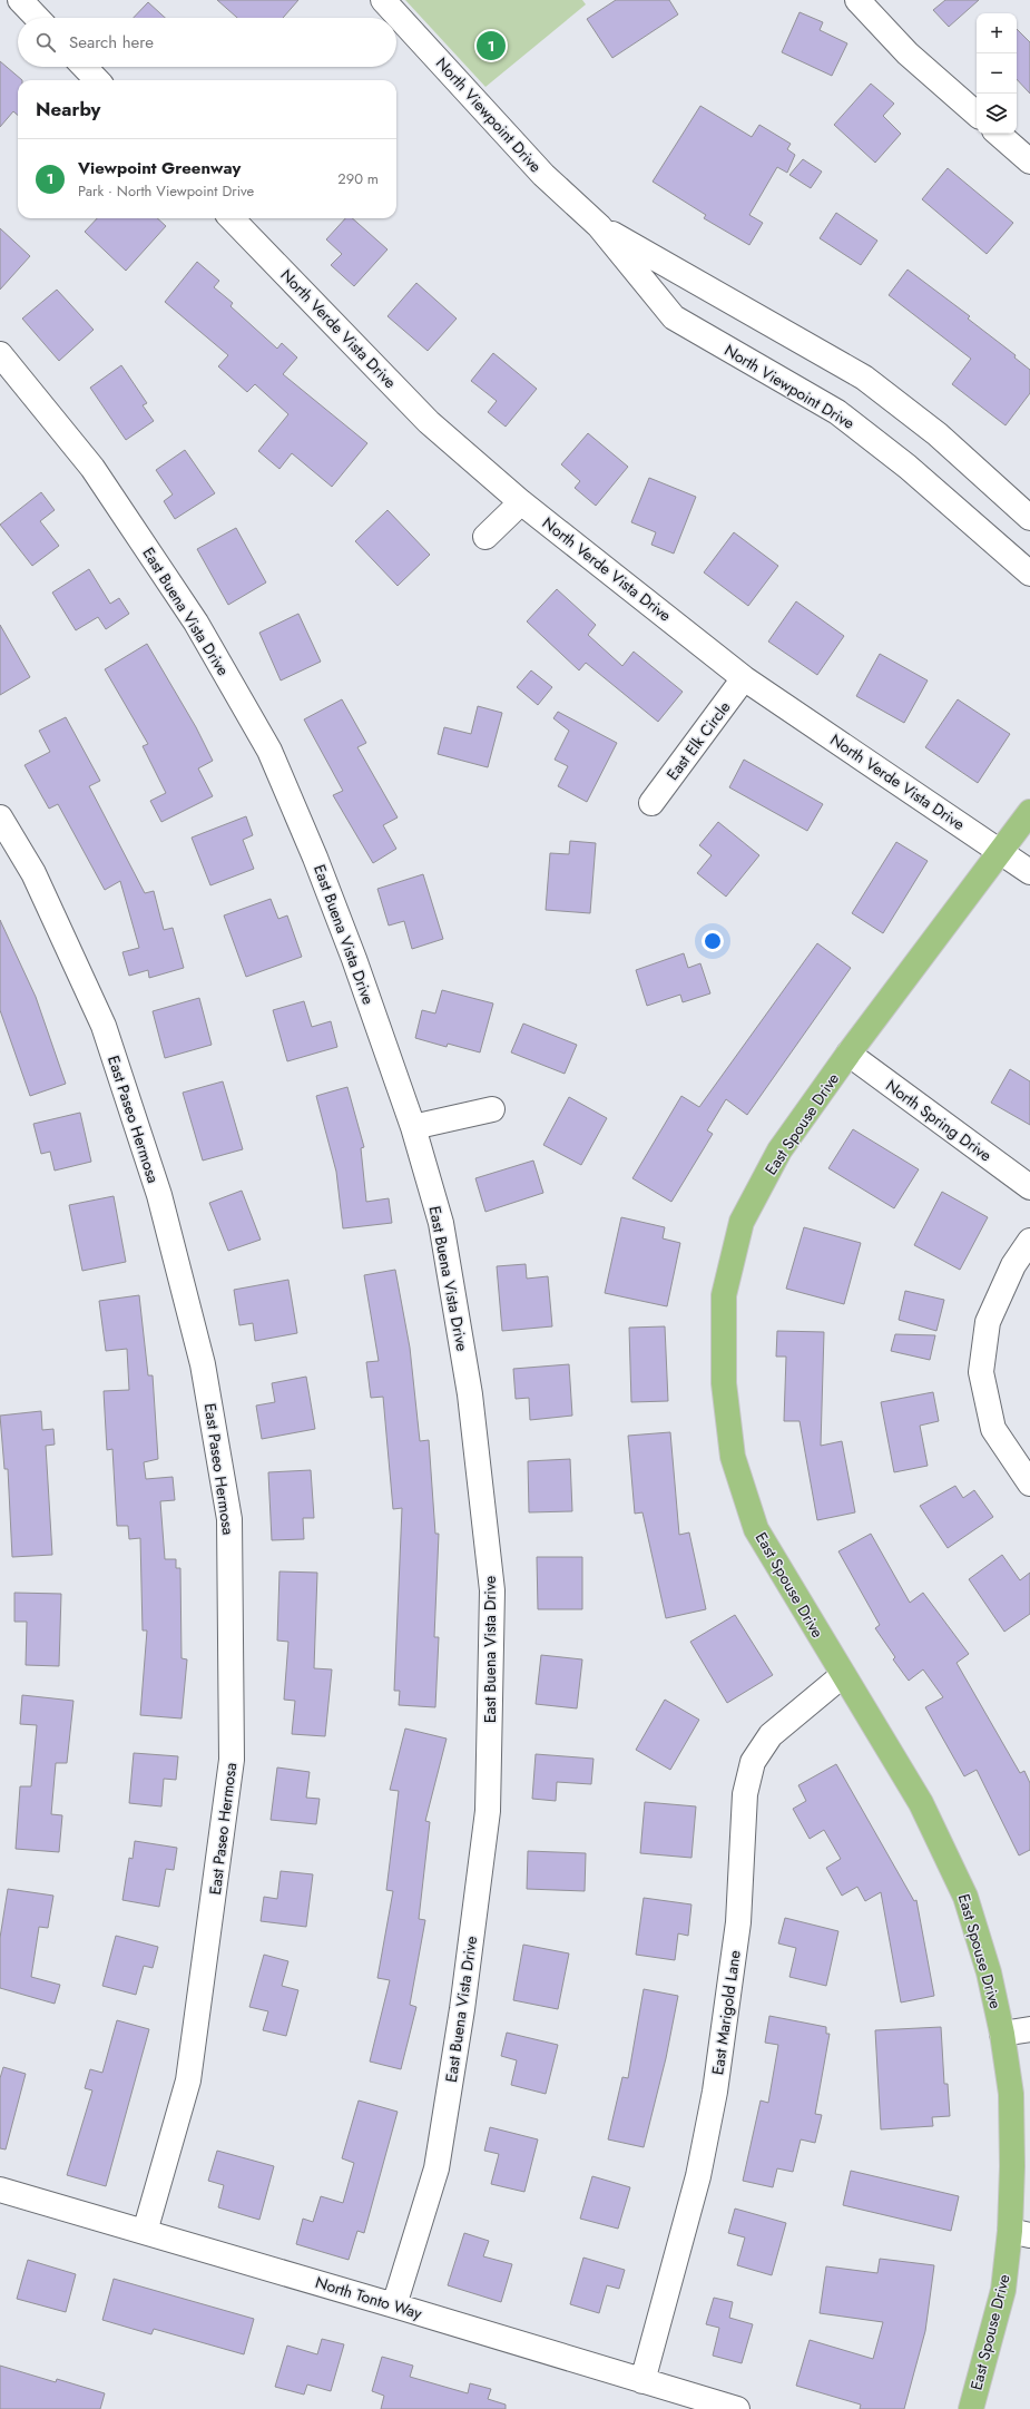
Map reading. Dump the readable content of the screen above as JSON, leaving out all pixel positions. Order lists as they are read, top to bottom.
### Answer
{
  "streets": {
    "main road": ["East Spouse Drive"],
    "street": [
      "North Viewpoint Drive",
      "North Verde Vista Drive",
      "East Buena Vista Drive",
      "East Elk Circle",
      "East Paseo Hermosa",
      "North Spring Drive",
      "East Marigold Lane",
      "North Tonto Way"
    ]
  },
  "crossings": [
    ["North Verde Vista Drive", "East Elk Circle"],
    ["North Verde Vista Drive", "East Spouse Drive"],
    ["East Buena Vista Drive", "North Tonto Way"],
    ["East Paseo Hermosa", "North Tonto Way"],
    ["North Spring Drive", "East Spouse Drive"],
    ["East Spouse Drive", "East Marigold Lane"],
    ["East Marigold Lane", "North Tonto Way"]
  ],
  "page": {
    "map_buttons": ["+", "−"],
    "search": "Search here",
    "pins": "1",
    "heading": "Nearby",
    "list": [
      {
        "mark": "1",
        "name": "Viewpoint Greenway",
        "note": "Park · North Viewpoint Drive",
        "value": "290 m"
      }
    ]
  }
}
